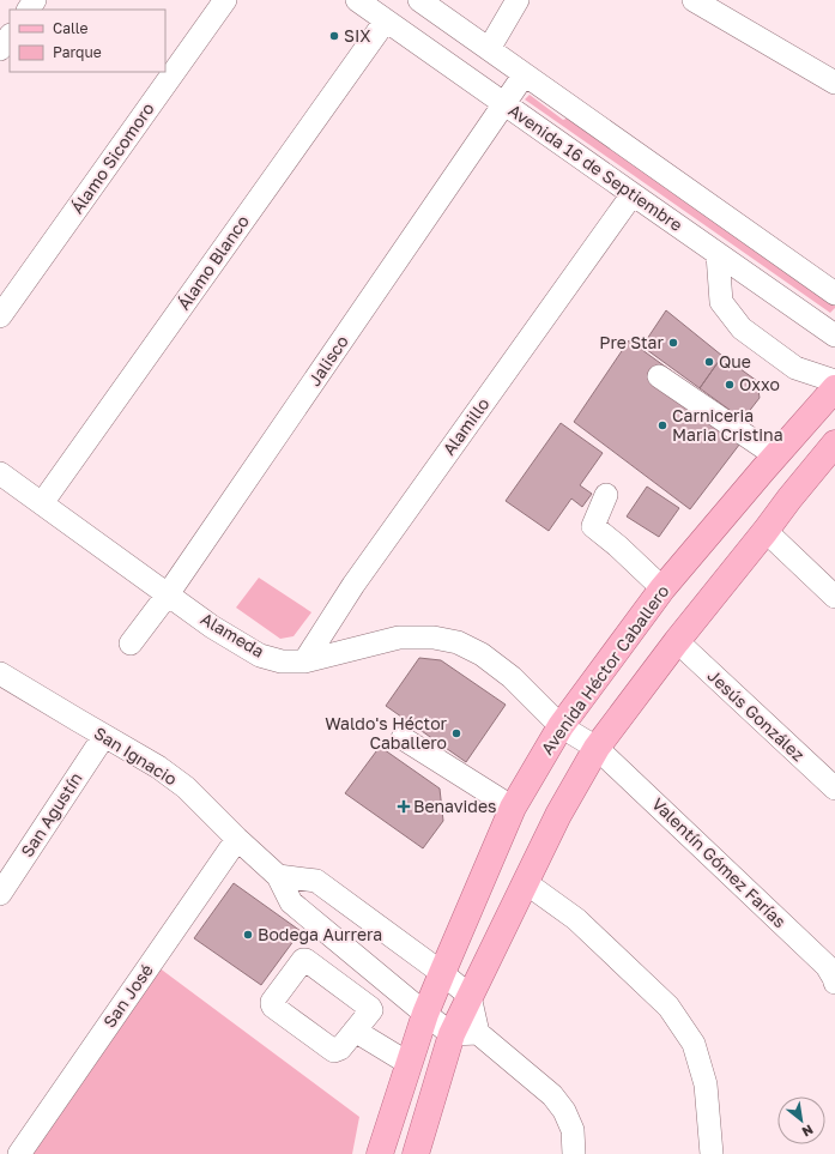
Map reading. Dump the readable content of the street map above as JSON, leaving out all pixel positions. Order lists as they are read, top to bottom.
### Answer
{
  "streets": {
    "main road": ["Avenida Héctor Caballero"],
    "street": [
      "Álamo Sicomoro",
      "Avenida 16 de Septiembre",
      "Álamo Blanco",
      "Jalisco",
      "Alamillo",
      "Alameda",
      "Jesús González",
      "San Ignacio",
      "San Agustín",
      "Valentín Gómez Farías",
      "San José"
    ]
  },
  "crossings": [
    ["Avenida 16 de Septiembre", "Álamo Blanco"],
    ["Avenida 16 de Septiembre", "Jalisco"],
    ["Avenida 16 de Septiembre", "Alamillo"],
    ["Álamo Blanco", "Alameda"],
    ["Jalisco", "Alameda"],
    ["Alamillo", "Alameda"],
    ["Alameda", "Avenida Héctor Caballero"],
    ["Alameda", "Valentín Gómez Farías"],
    ["Avenida Héctor Caballero", "San Ignacio"],
    ["Avenida Héctor Caballero", "Valentín Gómez Farías"],
    ["San Ignacio", "San Agustín"],
    ["San Ignacio", "San José"]
  ],
  "places": {
    "other": [
      "SIX",
      "Pre Star",
      "Que",
      "Oxxo",
      "Carniceria Maria Cristina",
      "Waldo's Héctor Caballero",
      "Bodega Aurrera"
    ],
    "health": ["Benavides"]
  },
  "legend": ["Calle", "Parque"],
  "north": "bottom right"
}
